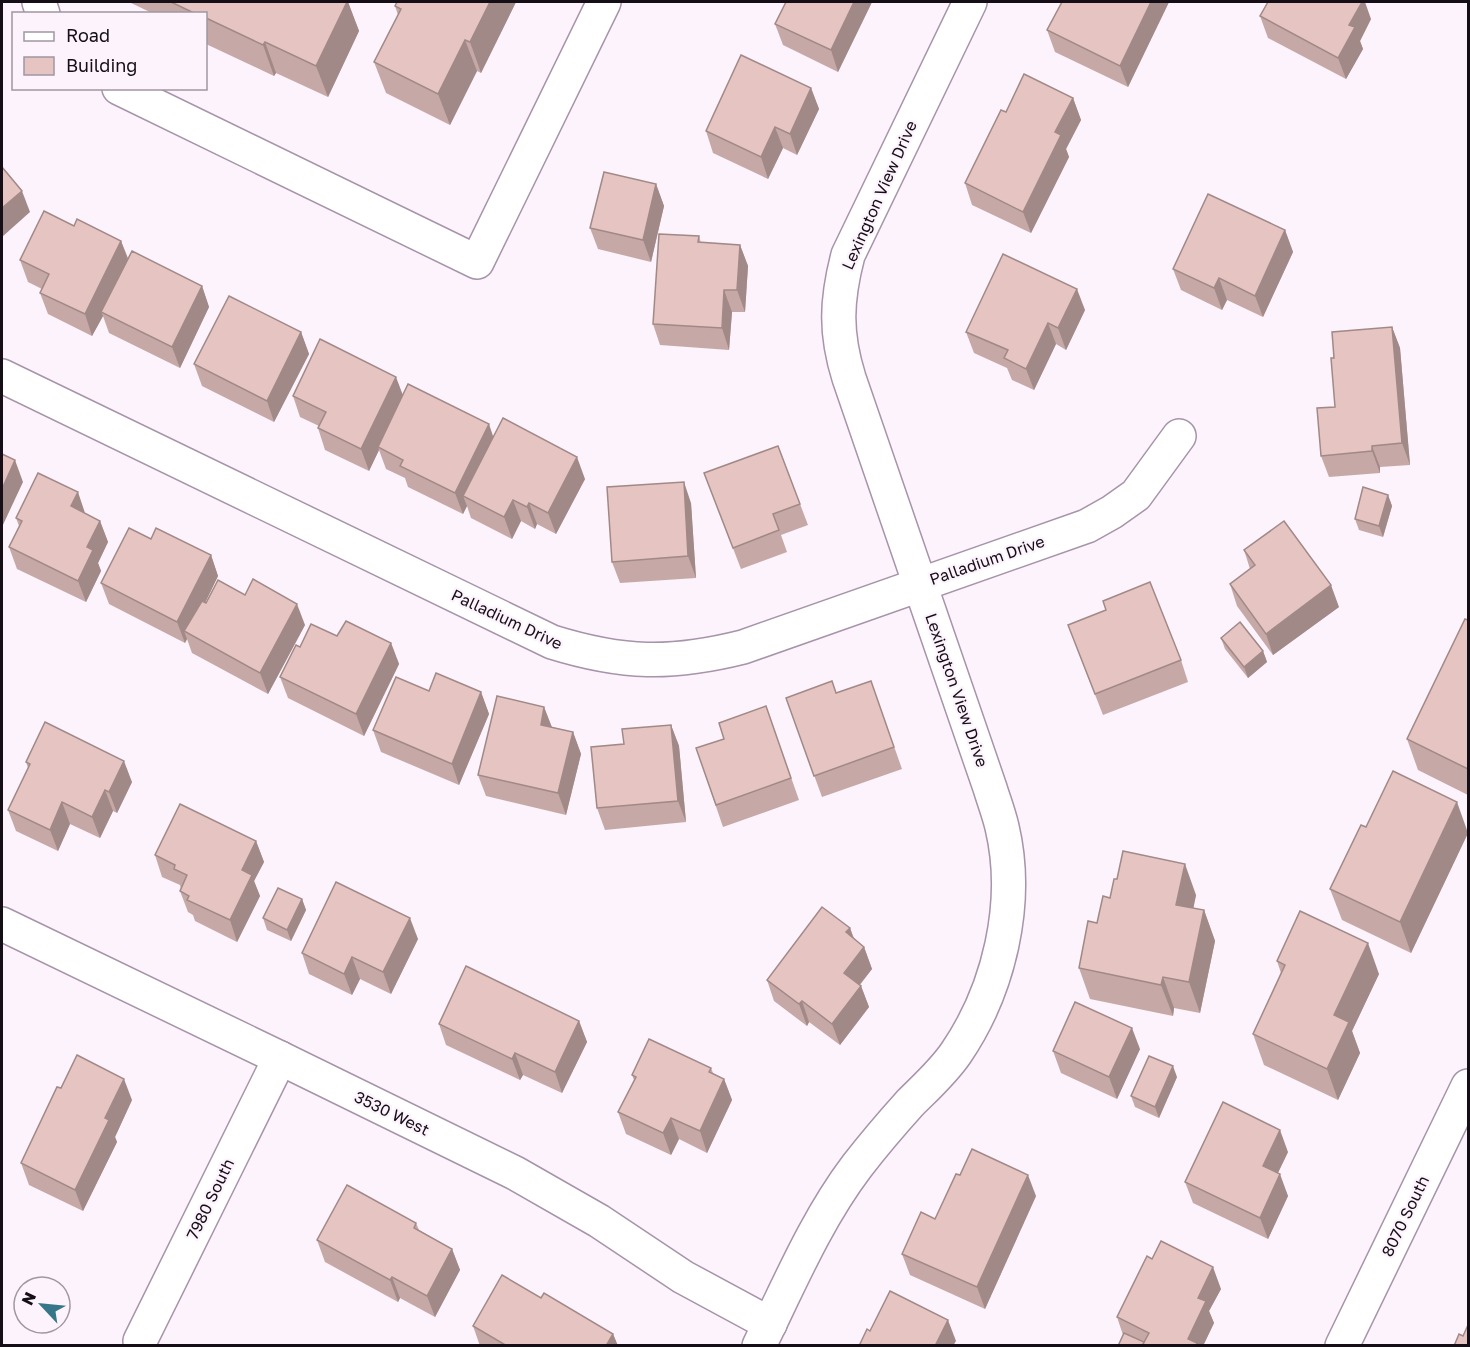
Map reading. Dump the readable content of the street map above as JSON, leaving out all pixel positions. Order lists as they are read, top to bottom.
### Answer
{
  "streets": {
    "street": [
      "Lexington View Drive",
      "Palladium Drive",
      "3530 West",
      "7980 South",
      "8070 South"
    ]
  },
  "crossings": [
    ["Lexington View Drive", "Palladium Drive"],
    ["Lexington View Drive", "3530 West"],
    ["3530 West", "7980 South"]
  ],
  "legend": ["Road", "Building"],
  "north": "top left"
}
